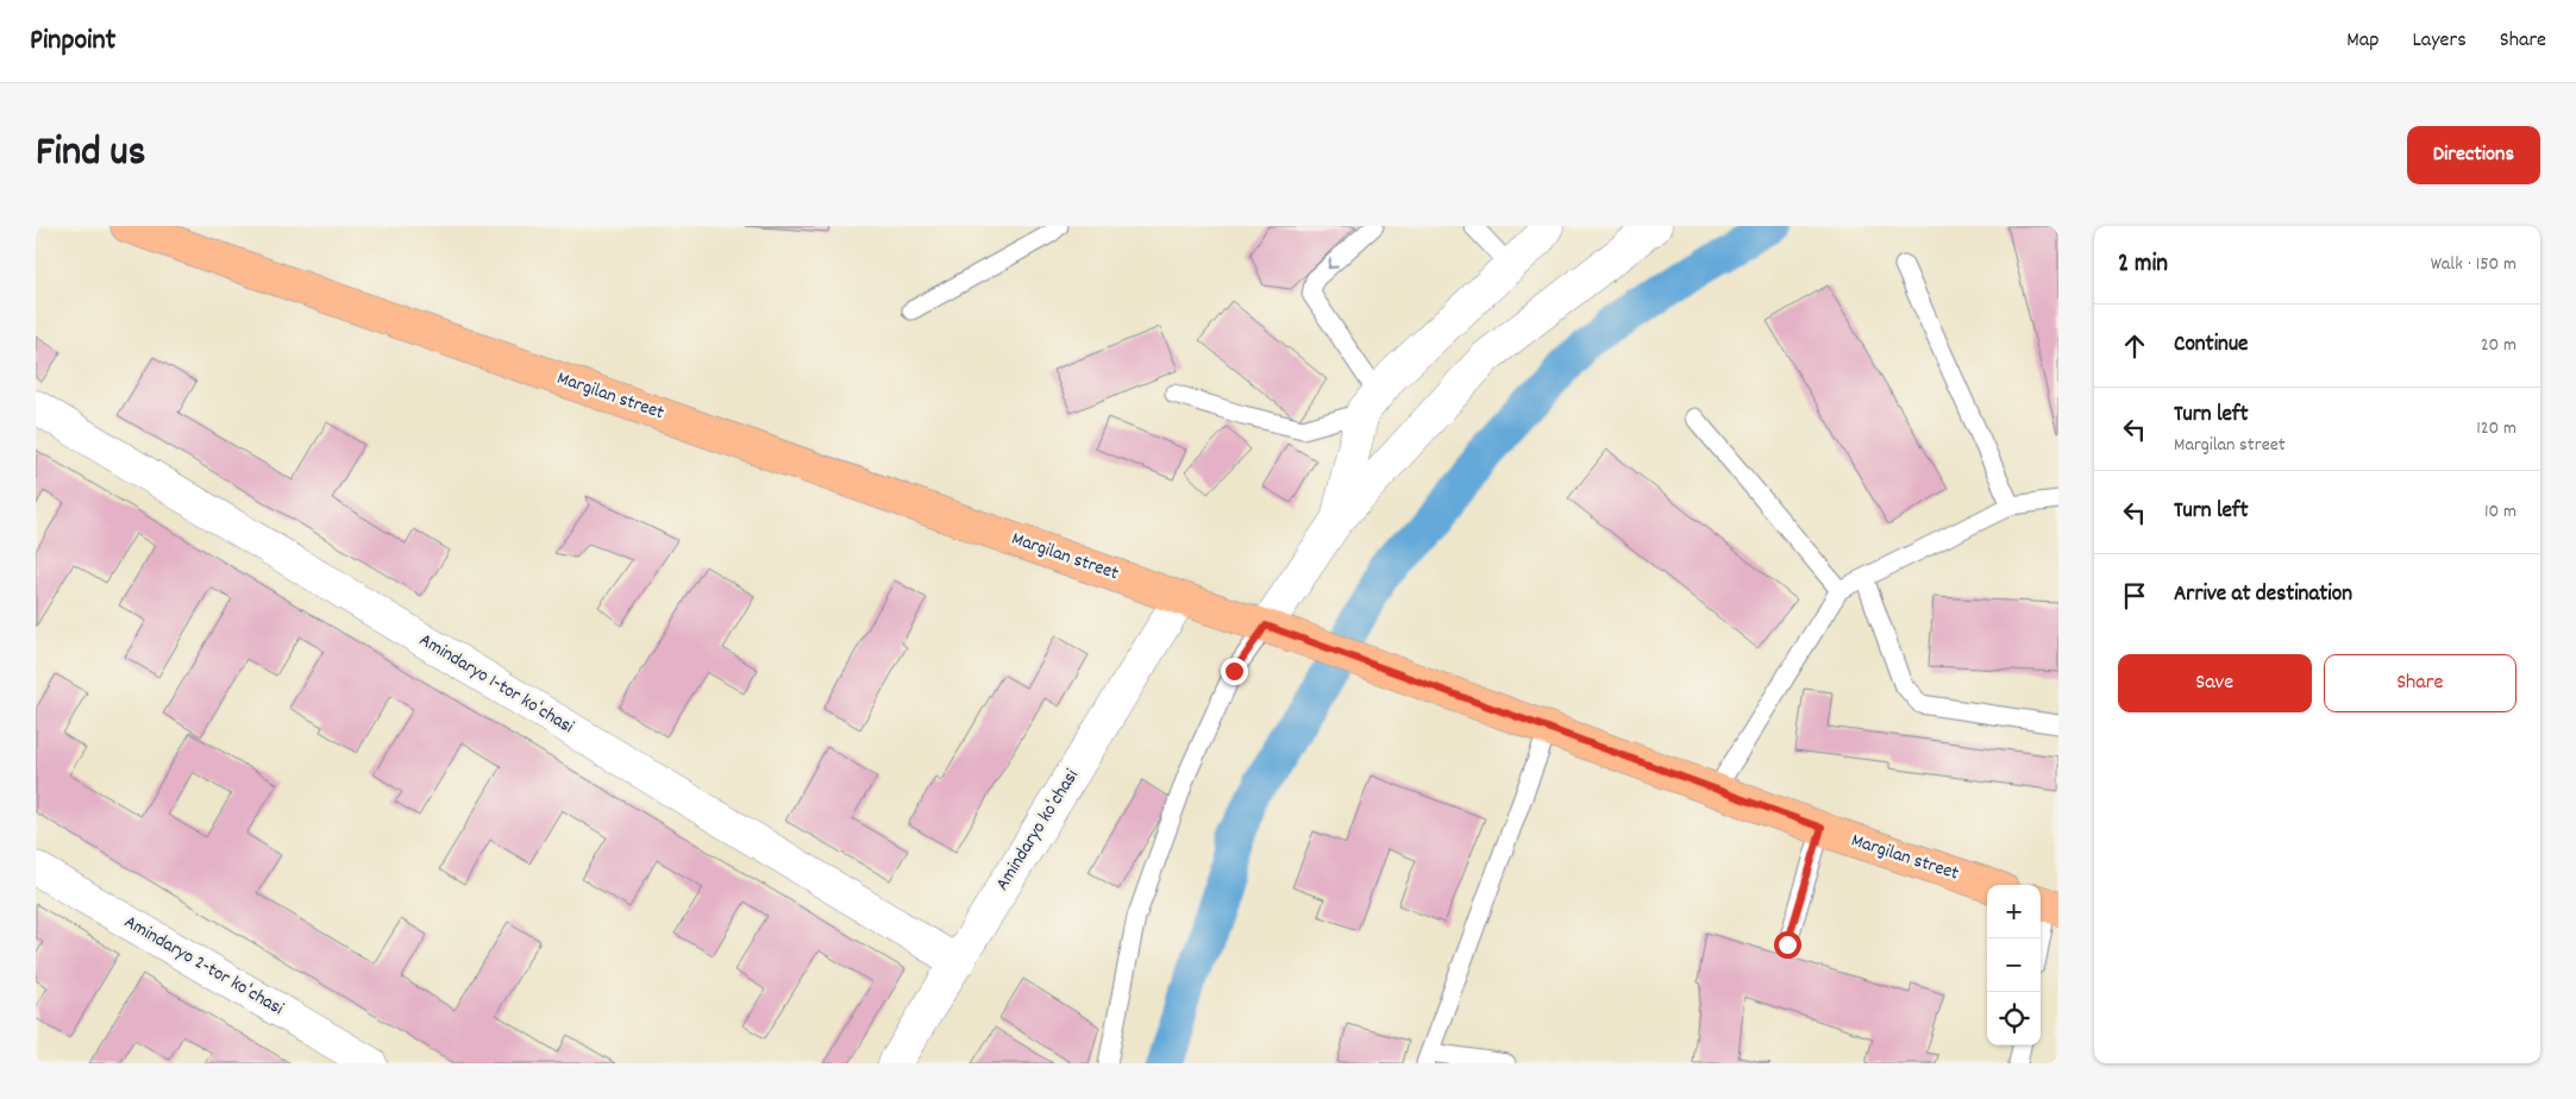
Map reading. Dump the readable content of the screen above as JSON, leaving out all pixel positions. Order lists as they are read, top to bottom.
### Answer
{
  "streets": {
    "main road": ["Margilan street"],
    "street": ["Amindaryo 1-tor koʻchasi", "Amindaryo koʻchasi", "Amindaryo 2-tor koʻchasi"]
  },
  "crossings": [
    ["Margilan street", "Amindaryo koʻchasi"],
    ["Amindaryo 1-tor koʻchasi", "Amindaryo koʻchasi"]
  ],
  "page": {
    "header": "Pinpoint",
    "nav": ["Map", "Layers", "Share"],
    "title": "Find us",
    "buttons": [
      "Directions",
      ["Save", "Share"]
    ],
    "heading": ["2 min", "Walk · 150 m"],
    "list": [
      ["Continue", "20 m"],
      ["Turn left", "Margilan street", "120 m"],
      ["Turn left", "10 m"],
      "Arrive at destination"
    ],
    "map_buttons": ["+", "−"]
  }
}
